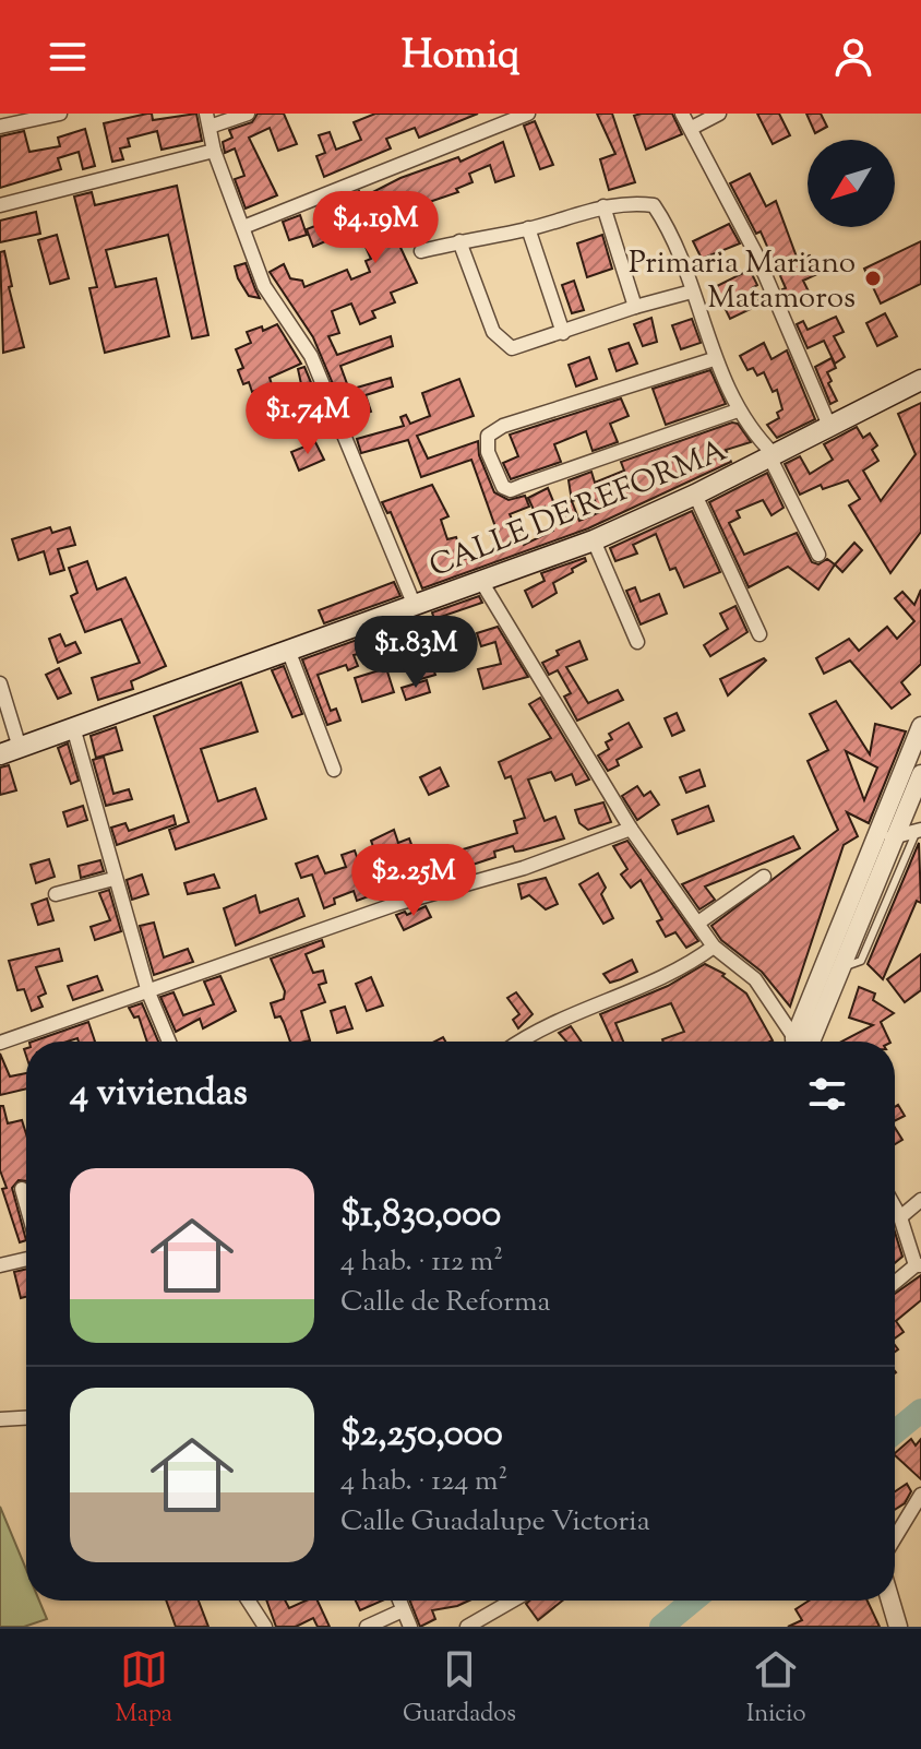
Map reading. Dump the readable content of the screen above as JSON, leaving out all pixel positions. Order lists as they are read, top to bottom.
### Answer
{
  "streets": {
    "main road": ["CALLE DE REFORMA"]
  },
  "places": ["Primaria Mariano Matamoros"],
  "north": "bottom left",
  "page": {
    "header": "Homiq",
    "price": [
      "$4.19M",
      "$1.74M",
      "$1.83M",
      "$2.25M"
    ],
    "heading": "4 viviendas",
    "list": [
      {
        "name": "$1,830,000",
        "note": "4 hab. · 112 m² · Calle de Reforma"
      },
      {
        "name": "$2,250,000",
        "note": "4 hab. · 124 m² · Calle Guadalupe Victoria"
      }
    ],
    "tabs": ["Mapa", "Guardados", "Inicio"]
  }
}
